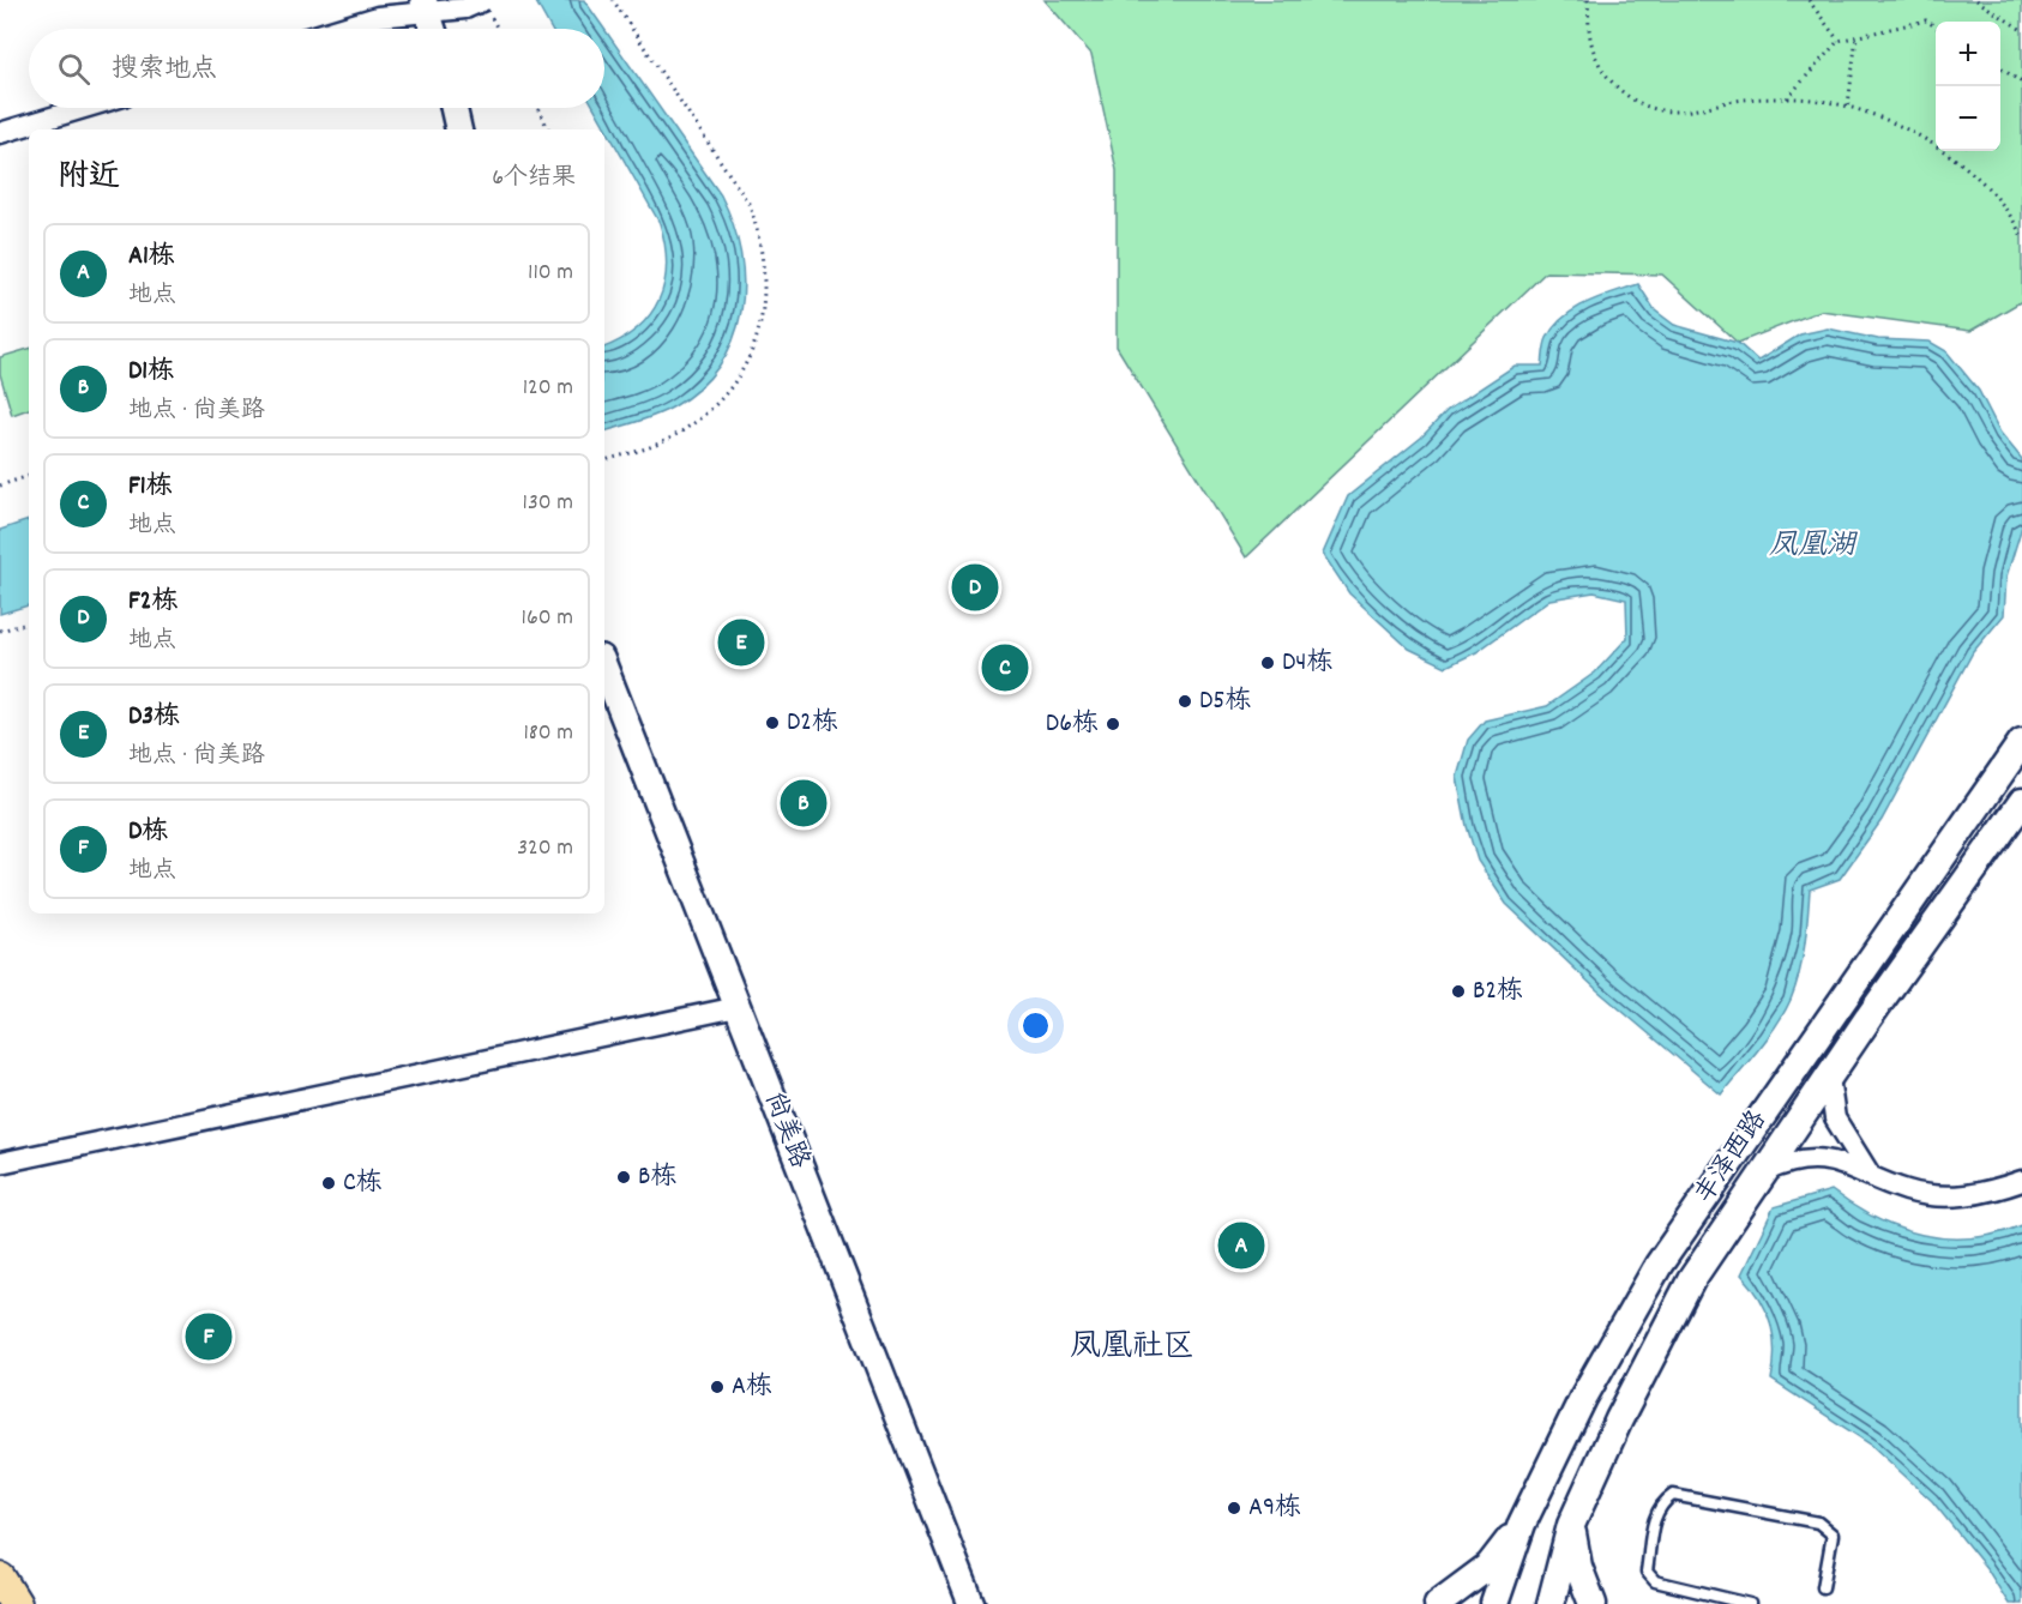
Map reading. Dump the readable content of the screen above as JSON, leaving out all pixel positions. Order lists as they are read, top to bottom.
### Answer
{
  "streets": {
    "main road": ["丰泽西路"],
    "street": ["尚美路"]
  },
  "districts": ["凤凰社区"],
  "water": ["凤凰湖"],
  "places": [
    "D4栋",
    "D5栋",
    "D2栋",
    "D6栋",
    "B2栋",
    "B栋",
    "C栋",
    "A栋",
    "A9栋"
  ],
  "page": {
    "map_buttons": ["+", "−"],
    "search": "搜索地点",
    "heading": ["附近", "6个结果"],
    "list": [
      {
        "mark": "A",
        "name": "A1栋",
        "note": "地点",
        "value": "110 m"
      },
      {
        "mark": "B",
        "name": "D1栋",
        "note": "地点 · 尚美路",
        "value": "120 m"
      },
      {
        "mark": "C",
        "name": "F1栋",
        "note": "地点",
        "value": "130 m"
      },
      {
        "mark": "D",
        "name": "F2栋",
        "note": "地点",
        "value": "160 m"
      },
      {
        "mark": "E",
        "name": "D3栋",
        "note": "地点 · 尚美路",
        "value": "180 m"
      },
      {
        "mark": "F",
        "name": "D栋",
        "note": "地点",
        "value": "320 m"
      }
    ],
    "pins": [
      "D",
      "E",
      "C",
      "B",
      "A",
      "F"
    ]
  }
}
